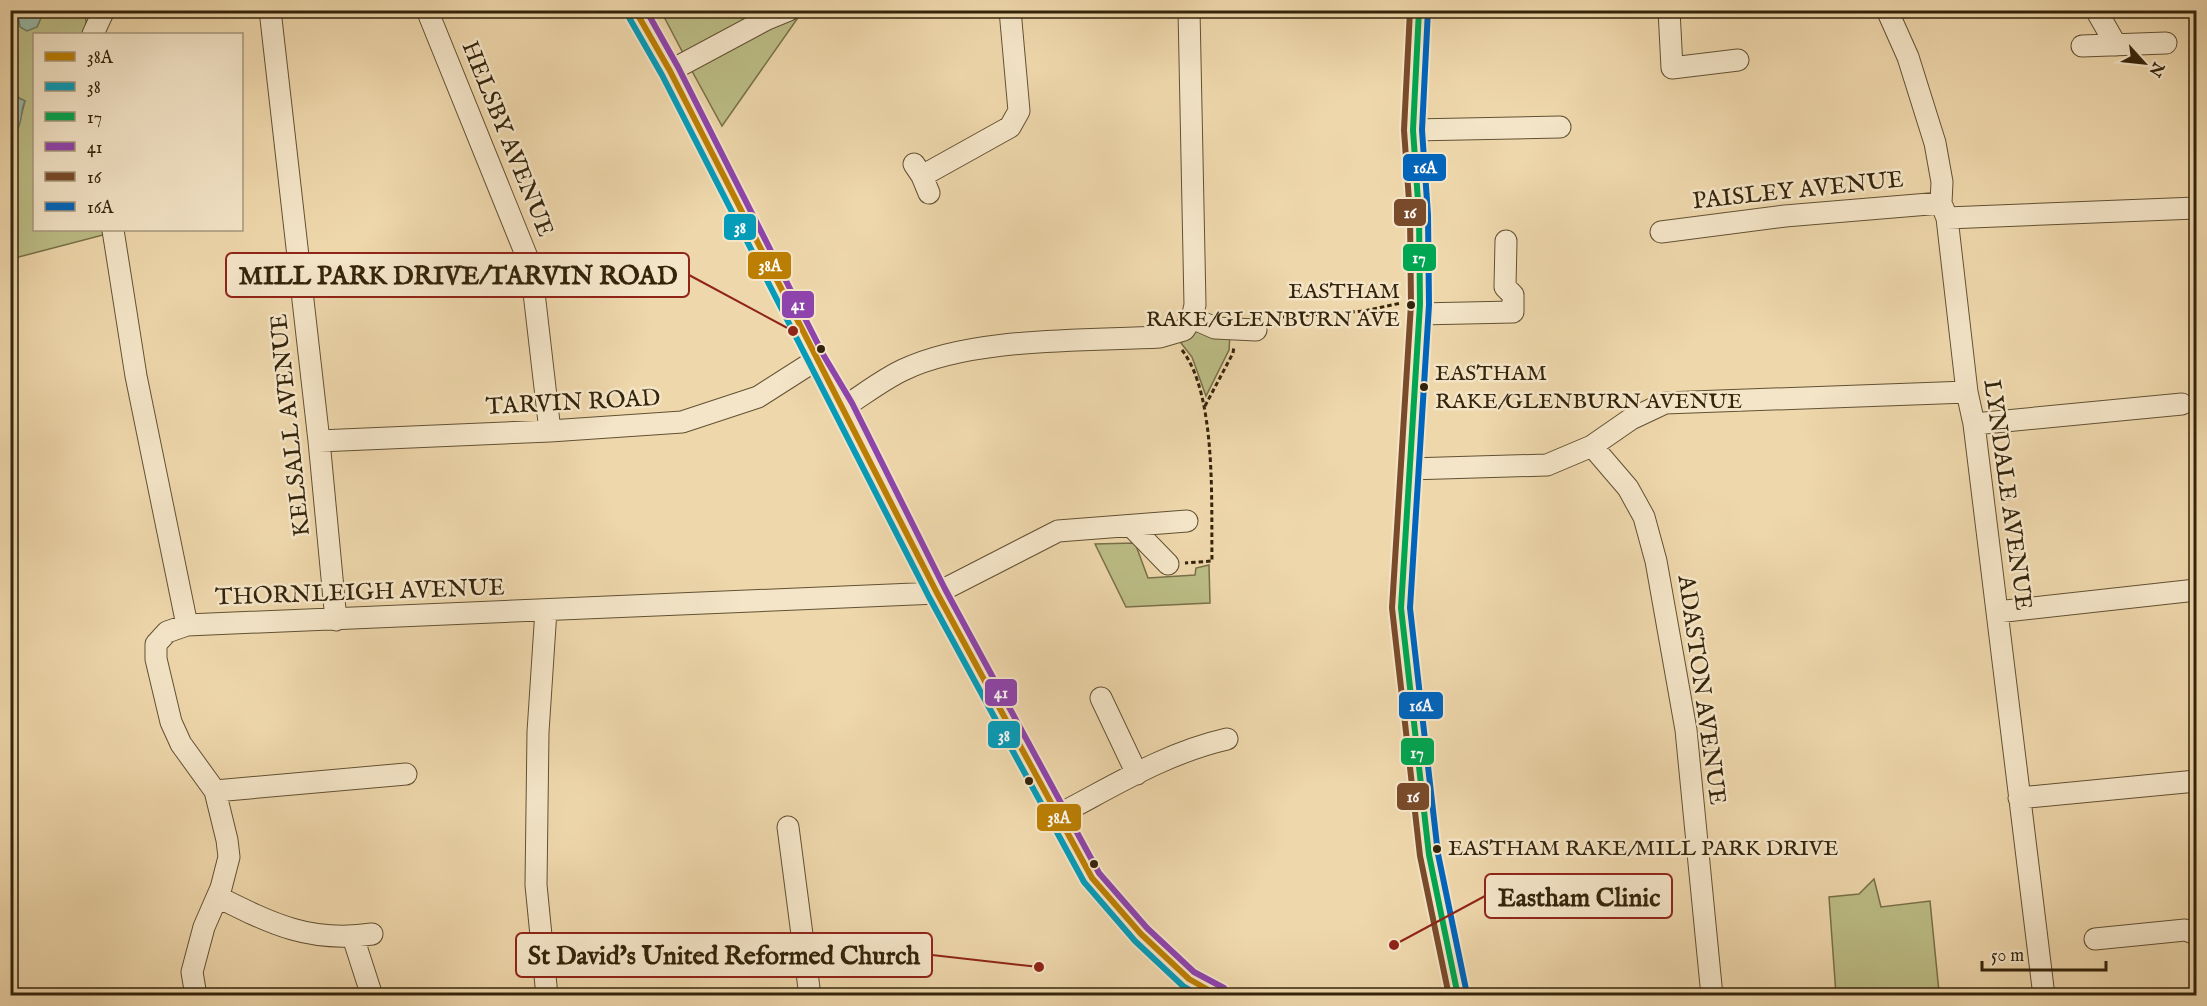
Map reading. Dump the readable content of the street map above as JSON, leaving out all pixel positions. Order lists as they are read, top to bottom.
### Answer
{
  "streets": {
    "street": [
      "HELSBY AVENUE",
      "PAISLEY AVENUE",
      "TARVIN ROAD",
      "KELSALL AVENUE",
      "LYNDALE AVENUE",
      "THORNLEIGH AVENUE",
      "ADASTON AVENUE"
    ]
  },
  "crossings": [
    ["HELSBY AVENUE", "TARVIN ROAD"],
    ["PAISLEY AVENUE", "LYNDALE AVENUE"],
    ["TARVIN ROAD", "KELSALL AVENUE"],
    ["KELSALL AVENUE", "THORNLEIGH AVENUE"]
  ],
  "places": [
    "EASTHAM RAKE/GLENBURN AVE",
    "MILL PARK DRIVE/TARVIN ROAD",
    "EASTHAM RAKE/GLENBURN AVENUE",
    "EASTHAM RAKE/MILL PARK DRIVE",
    "Eastham Clinic",
    "St David's United Reformed Church"
  ],
  "lines": [
    "transit line 38A",
    "transit line 17",
    "transit line 41",
    "transit line 16",
    "transit line 16A",
    "transit line 38"
  ],
  "legend": [
    "38A",
    "38",
    "17",
    "41",
    "16",
    "16A"
  ],
  "scale_bar": "50 m",
  "north": "bottom right"
}
